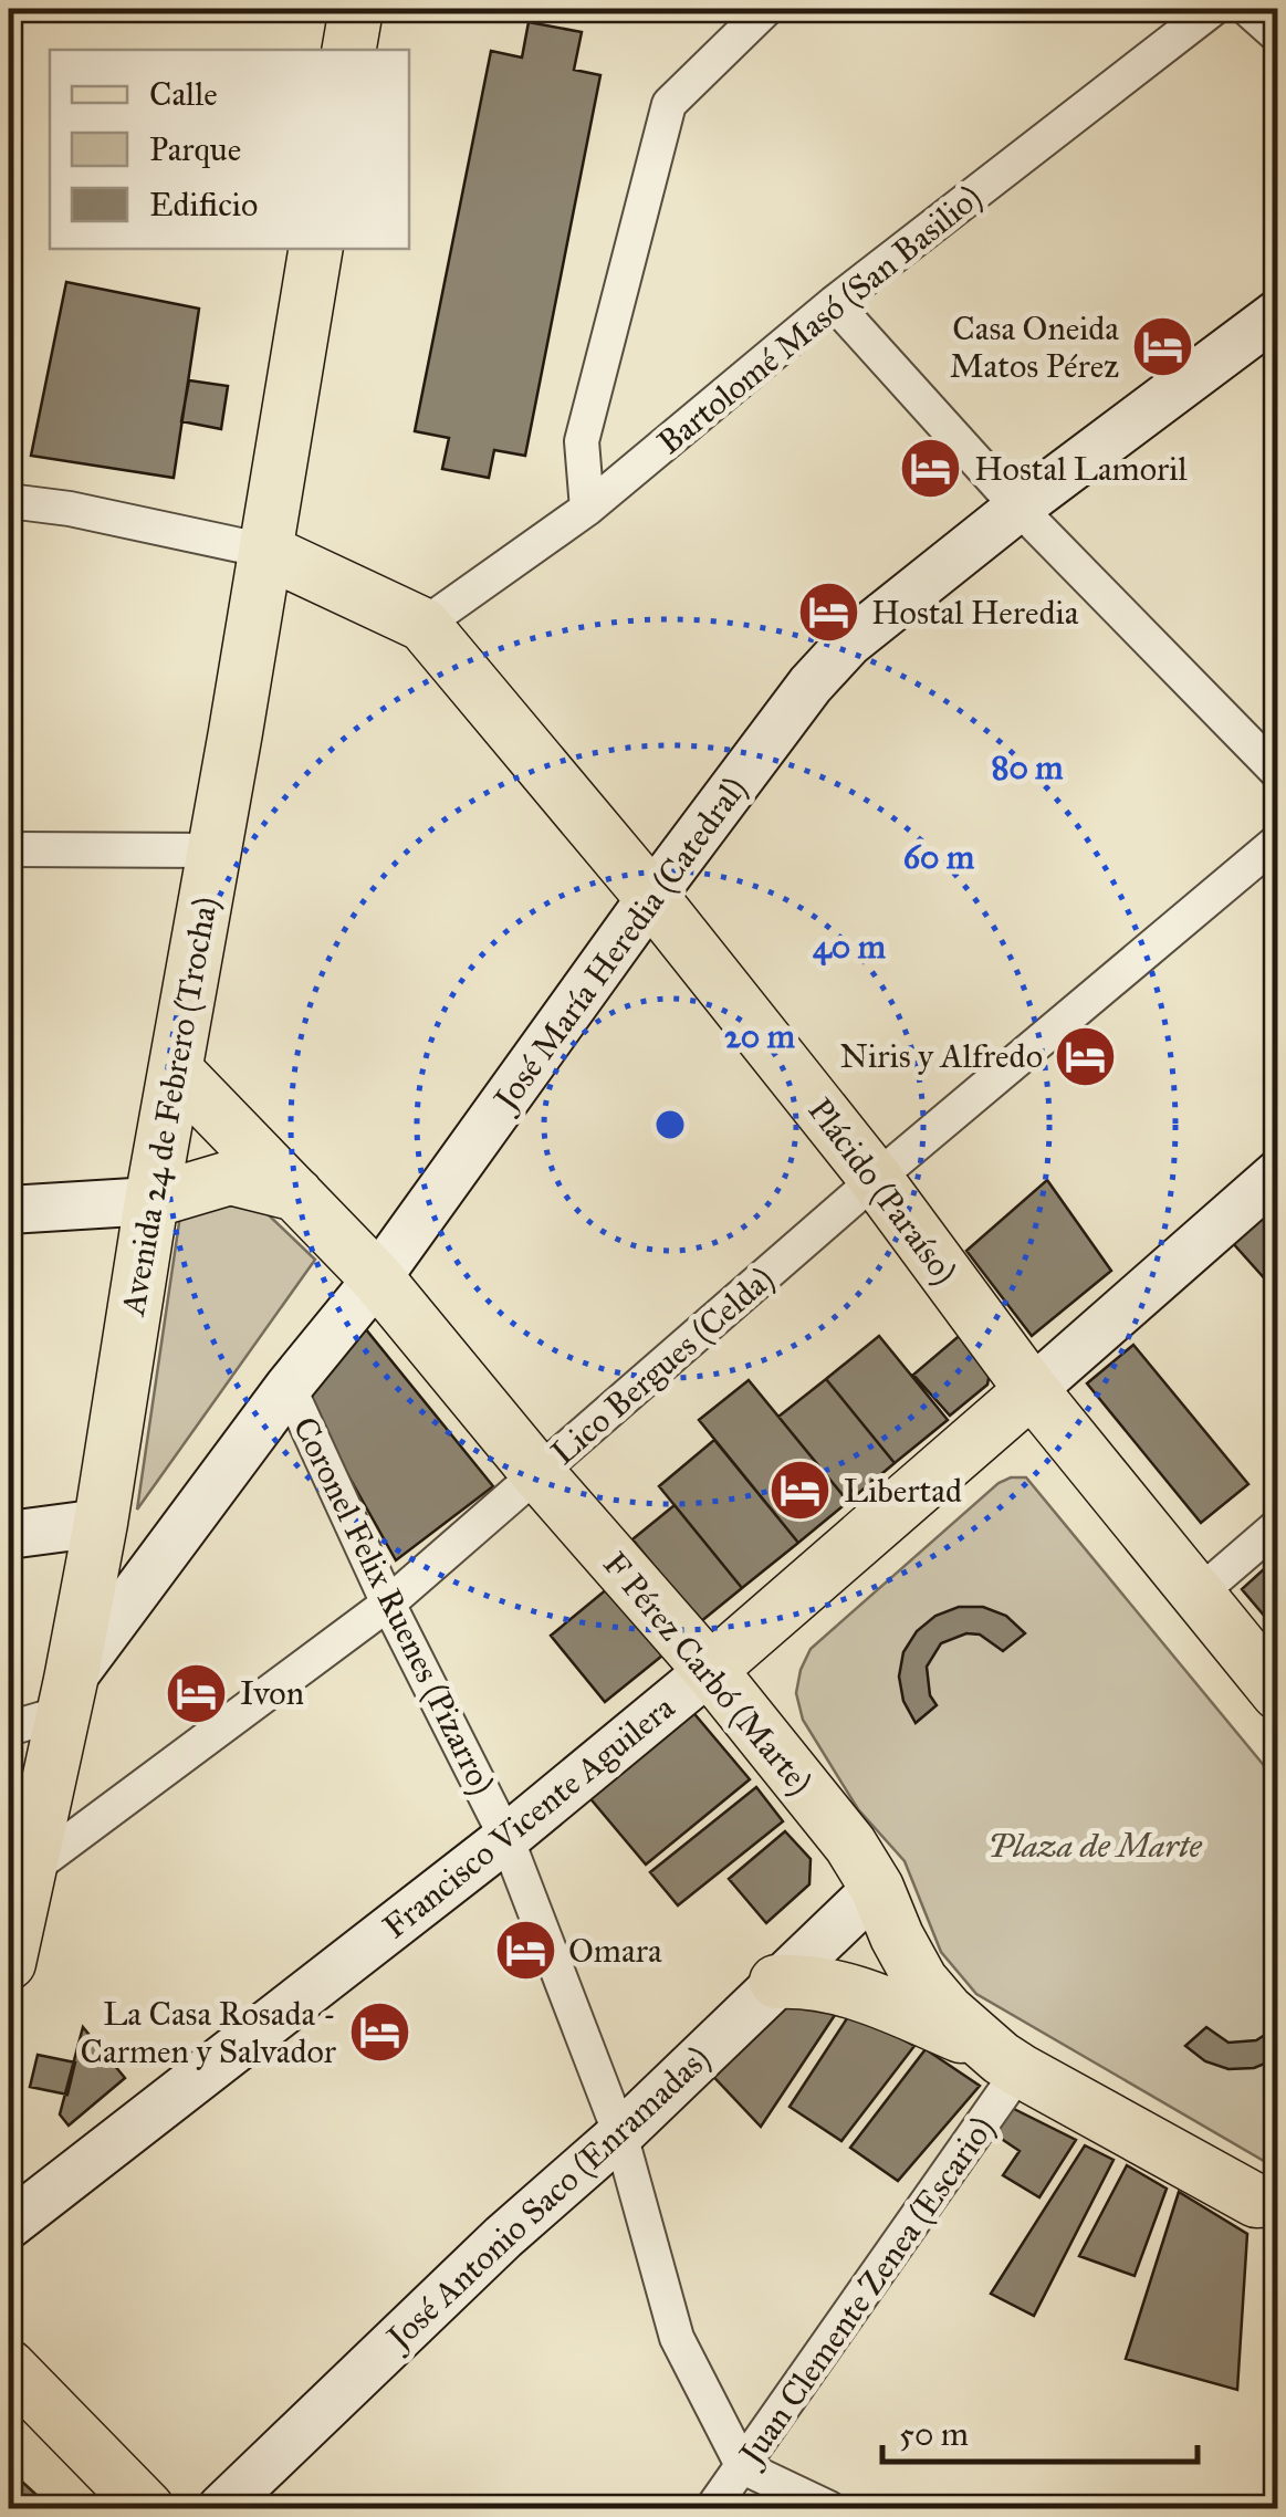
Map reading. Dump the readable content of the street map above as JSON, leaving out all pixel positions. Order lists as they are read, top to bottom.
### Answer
{
  "streets": {
    "main road": [
      "Avenida 24 de Febrero (Trocha)",
      "Plácido (Paraíso)",
      "F Pérez Carbó (Marte)",
      "Francisco Vicente Aguilera"
    ],
    "street": [
      "Bartolomé Masó (San Basilio)",
      "José María Heredia (Catedral)",
      "Lico Bergues (Celda)",
      "Coronel Felix Ruenes (Pizarro)",
      "José Antonio Saco (Enramadas)",
      "Juan Clemente Zenea (Escario)"
    ]
  },
  "crossings": [
    ["Bartolomé Masó (San Basilio)", "Plácido (Paraíso)"],
    ["José María Heredia (Catedral)", "Avenida 24 de Febrero (Trocha)"],
    ["José María Heredia (Catedral)", "Plácido (Paraíso)"],
    ["José María Heredia (Catedral)", "Coronel Felix Ruenes (Pizarro)"],
    ["José María Heredia (Catedral)", "F Pérez Carbó (Marte)"],
    ["Avenida 24 de Febrero (Trocha)", "Plácido (Paraíso)"],
    ["Avenida 24 de Febrero (Trocha)", "Lico Bergues (Celda)"],
    ["Avenida 24 de Febrero (Trocha)", "F Pérez Carbó (Marte)"],
    ["Plácido (Paraíso)", "Lico Bergues (Celda)"],
    ["Plácido (Paraíso)", "Francisco Vicente Aguilera"],
    ["Lico Bergues (Celda)", "Coronel Felix Ruenes (Pizarro)"],
    ["Lico Bergues (Celda)", "F Pérez Carbó (Marte)"],
    ["Coronel Felix Ruenes (Pizarro)", "Francisco Vicente Aguilera"],
    ["Coronel Felix Ruenes (Pizarro)", "José Antonio Saco (Enramadas)"],
    ["Coronel Felix Ruenes (Pizarro)", "Juan Clemente Zenea (Escario)"],
    ["F Pérez Carbó (Marte)", "Francisco Vicente Aguilera"],
    ["F Pérez Carbó (Marte)", "José Antonio Saco (Enramadas)"],
    ["F Pérez Carbó (Marte)", "Juan Clemente Zenea (Escario)"]
  ],
  "parks": ["Plaza de Marte"],
  "places": {
    "hotel": [
      "Casa Oneida Matos Pérez",
      "Hostal Lamoril",
      "Hostal Heredia",
      "Niris y Alfredo",
      "Libertad",
      "Ivon",
      "Omara",
      "La Casa Rosada - Carmen y Salvador"
    ]
  },
  "legend": ["Calle", "Parque", "Edificio"],
  "scale_bar": "50 m",
  "rings": [
    "80 m",
    "60 m",
    "40 m",
    "20 m"
  ]
}
